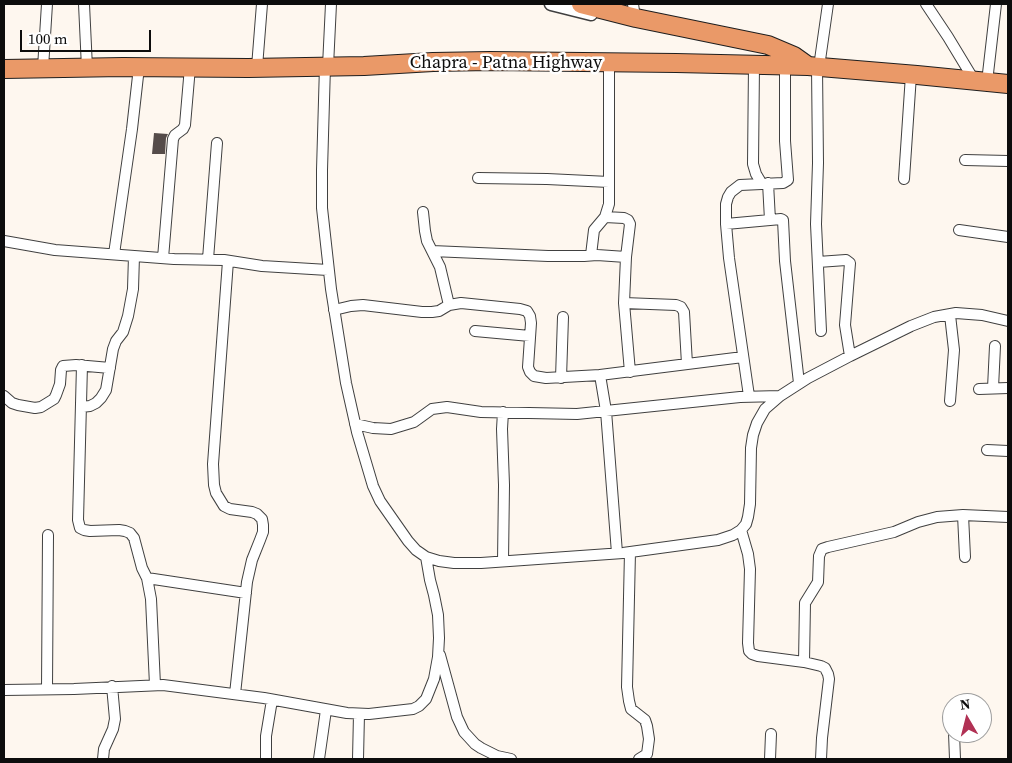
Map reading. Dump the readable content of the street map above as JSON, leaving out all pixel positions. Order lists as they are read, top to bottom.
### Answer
{
  "streets": {
    "highway": ["Chapra - Patna Highway"]
  },
  "scale_bar": "100 m",
  "north": "top"
}
